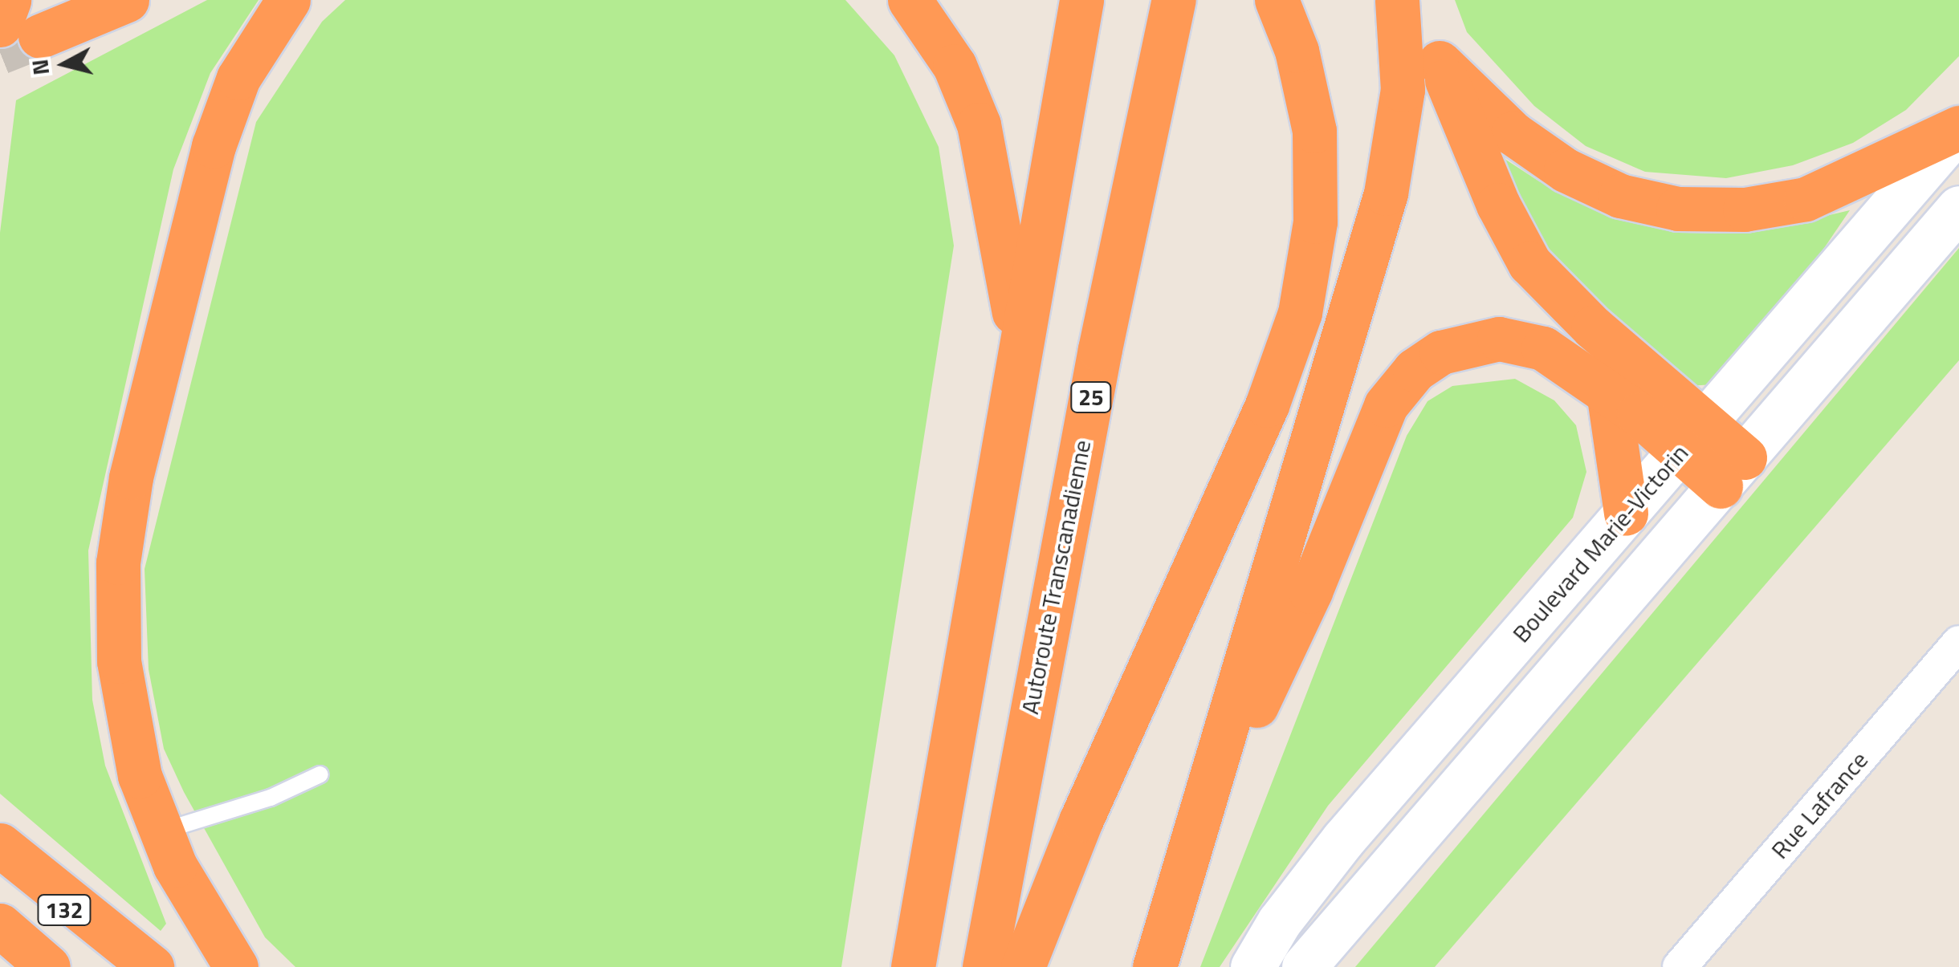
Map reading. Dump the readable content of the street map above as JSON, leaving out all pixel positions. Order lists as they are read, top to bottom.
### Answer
{
  "streets": {
    "highway": ["25", "Autoroute Transcanadienne", "132"],
    "street": ["Boulevard Marie-Victorin", "Rue Lafrance"]
  },
  "north": "left"
}
